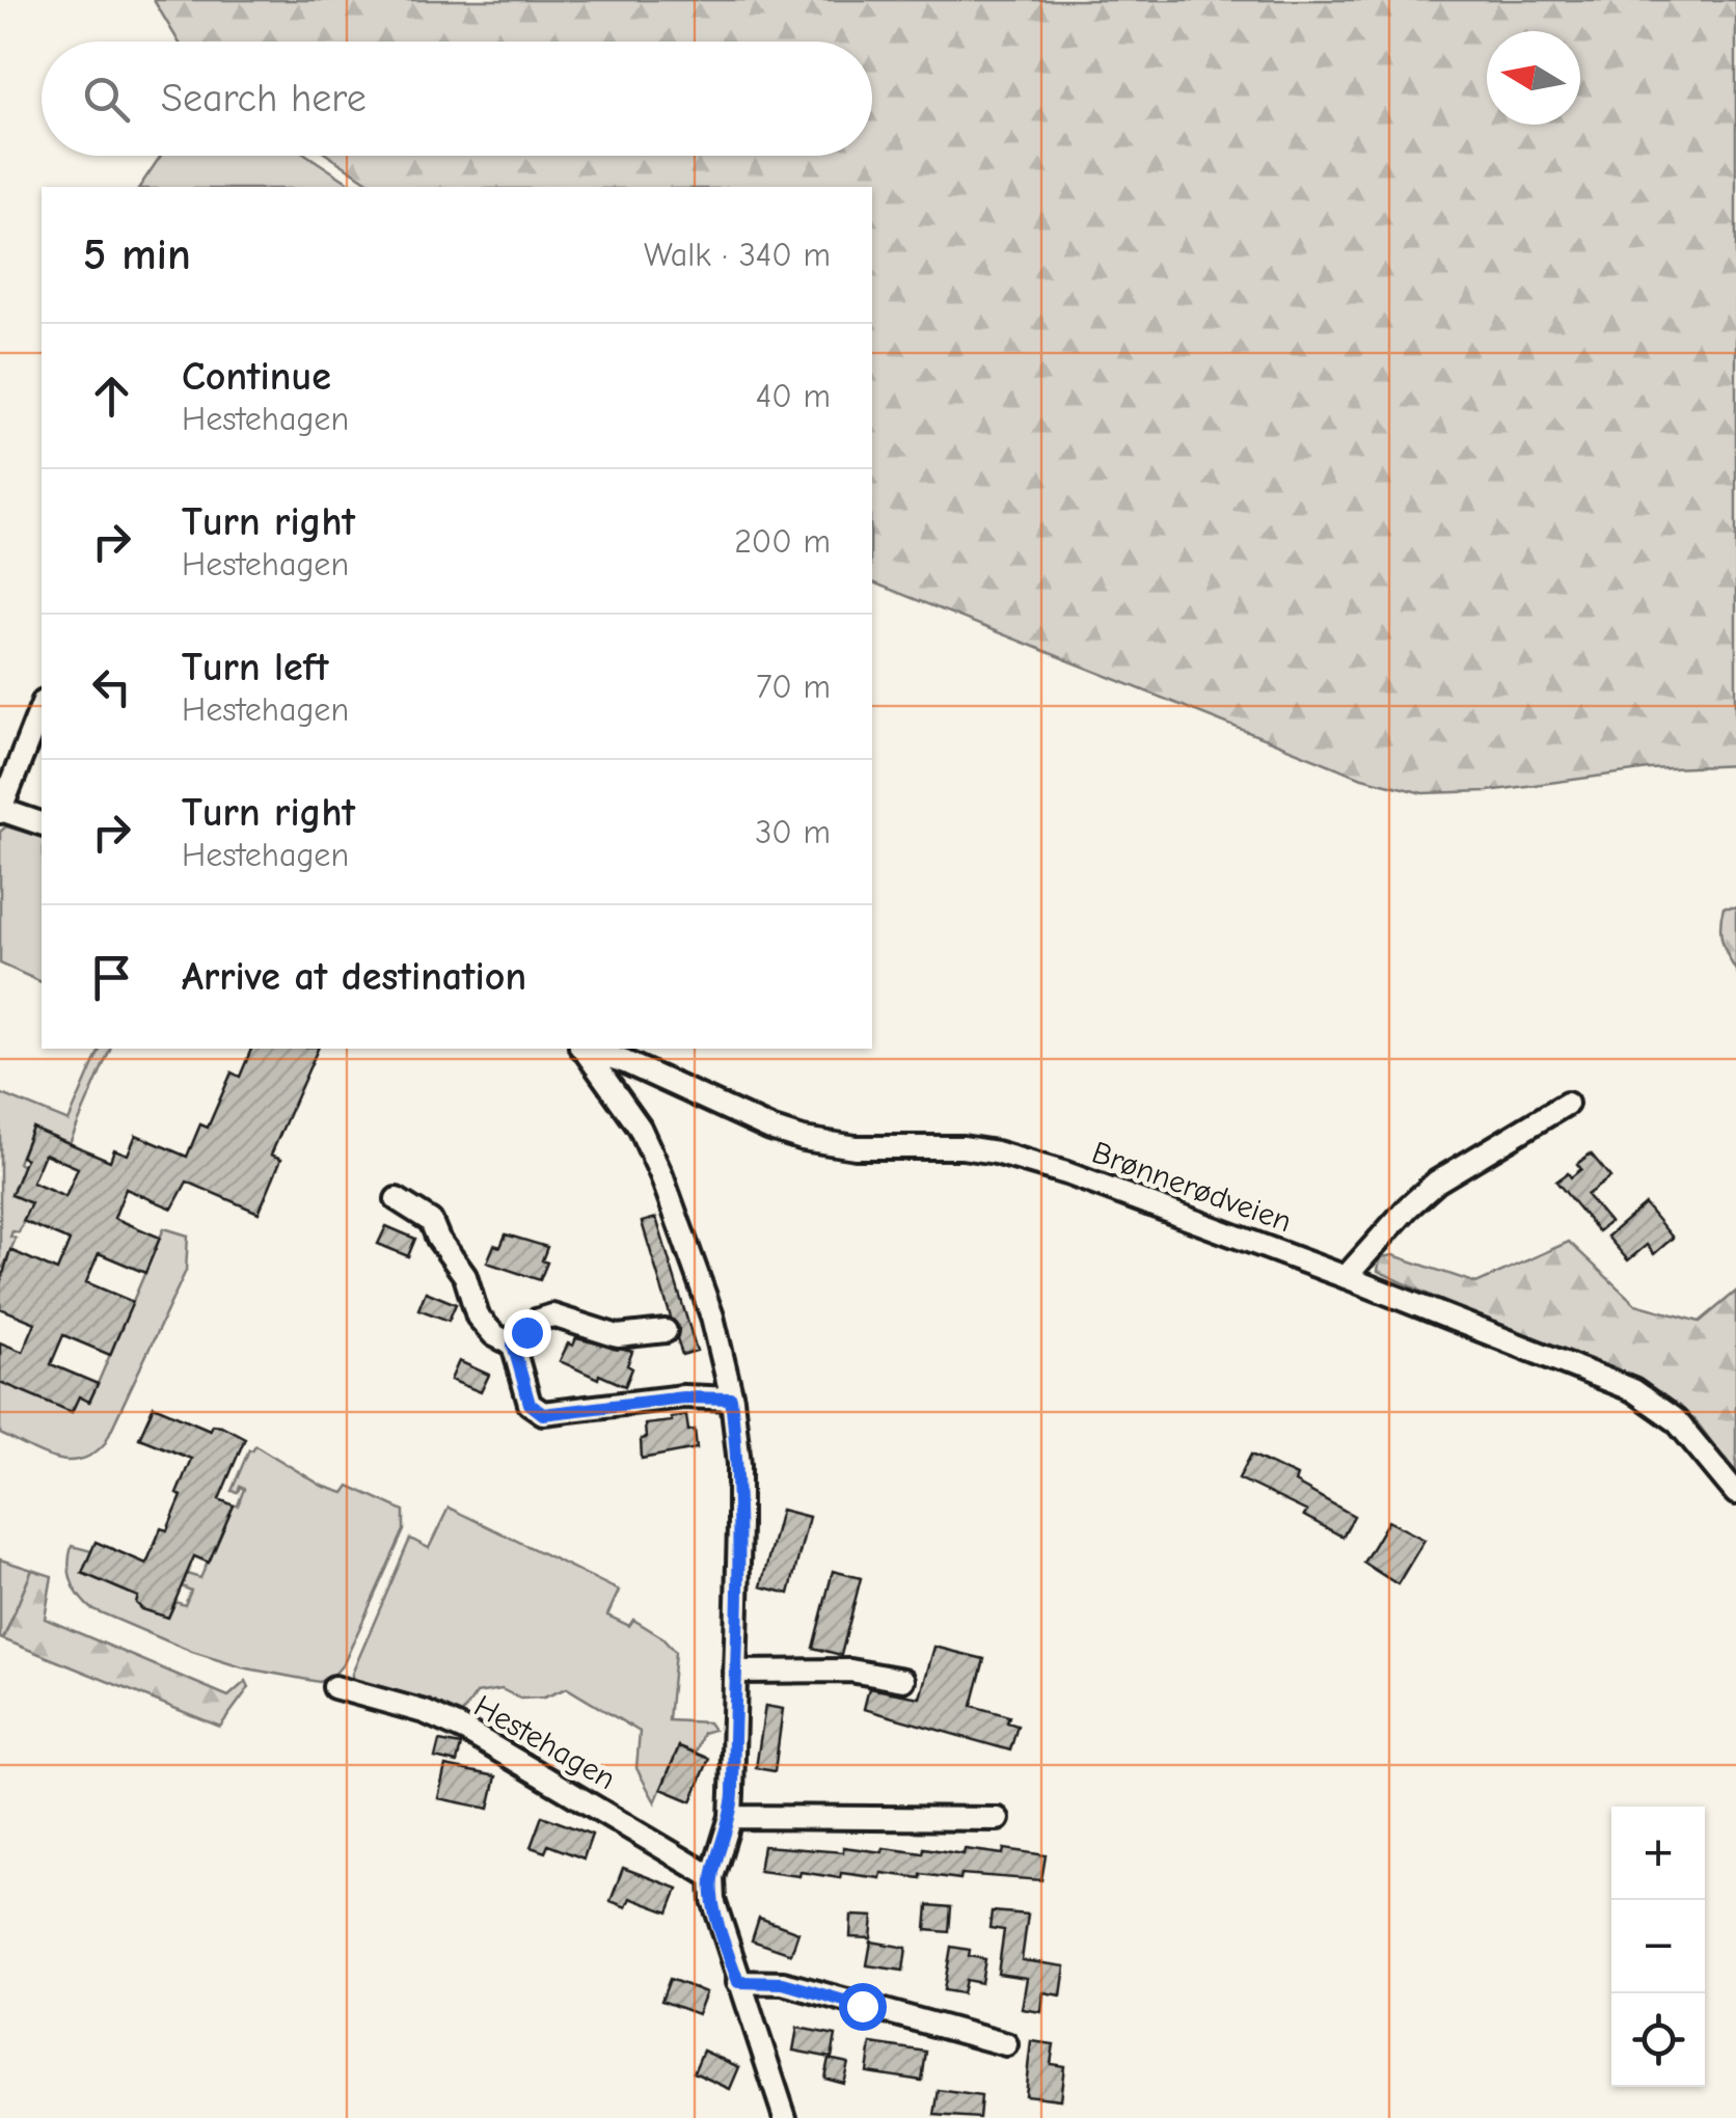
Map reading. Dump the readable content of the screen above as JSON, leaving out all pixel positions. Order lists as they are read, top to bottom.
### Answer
{
  "streets": {
    "street": ["Brønnerødveien", "Hestehagen"]
  },
  "north": "left",
  "page": {
    "search": "Search here",
    "heading": ["5 min", "Walk · 340 m"],
    "list": [
      ["Continue", "Hestehagen", "40 m"],
      ["Turn right", "Hestehagen", "200 m"],
      ["Turn left", "Hestehagen", "70 m"],
      ["Turn right", "Hestehagen", "30 m"],
      "Arrive at destination"
    ],
    "map_buttons": ["+", "−"]
  }
}
